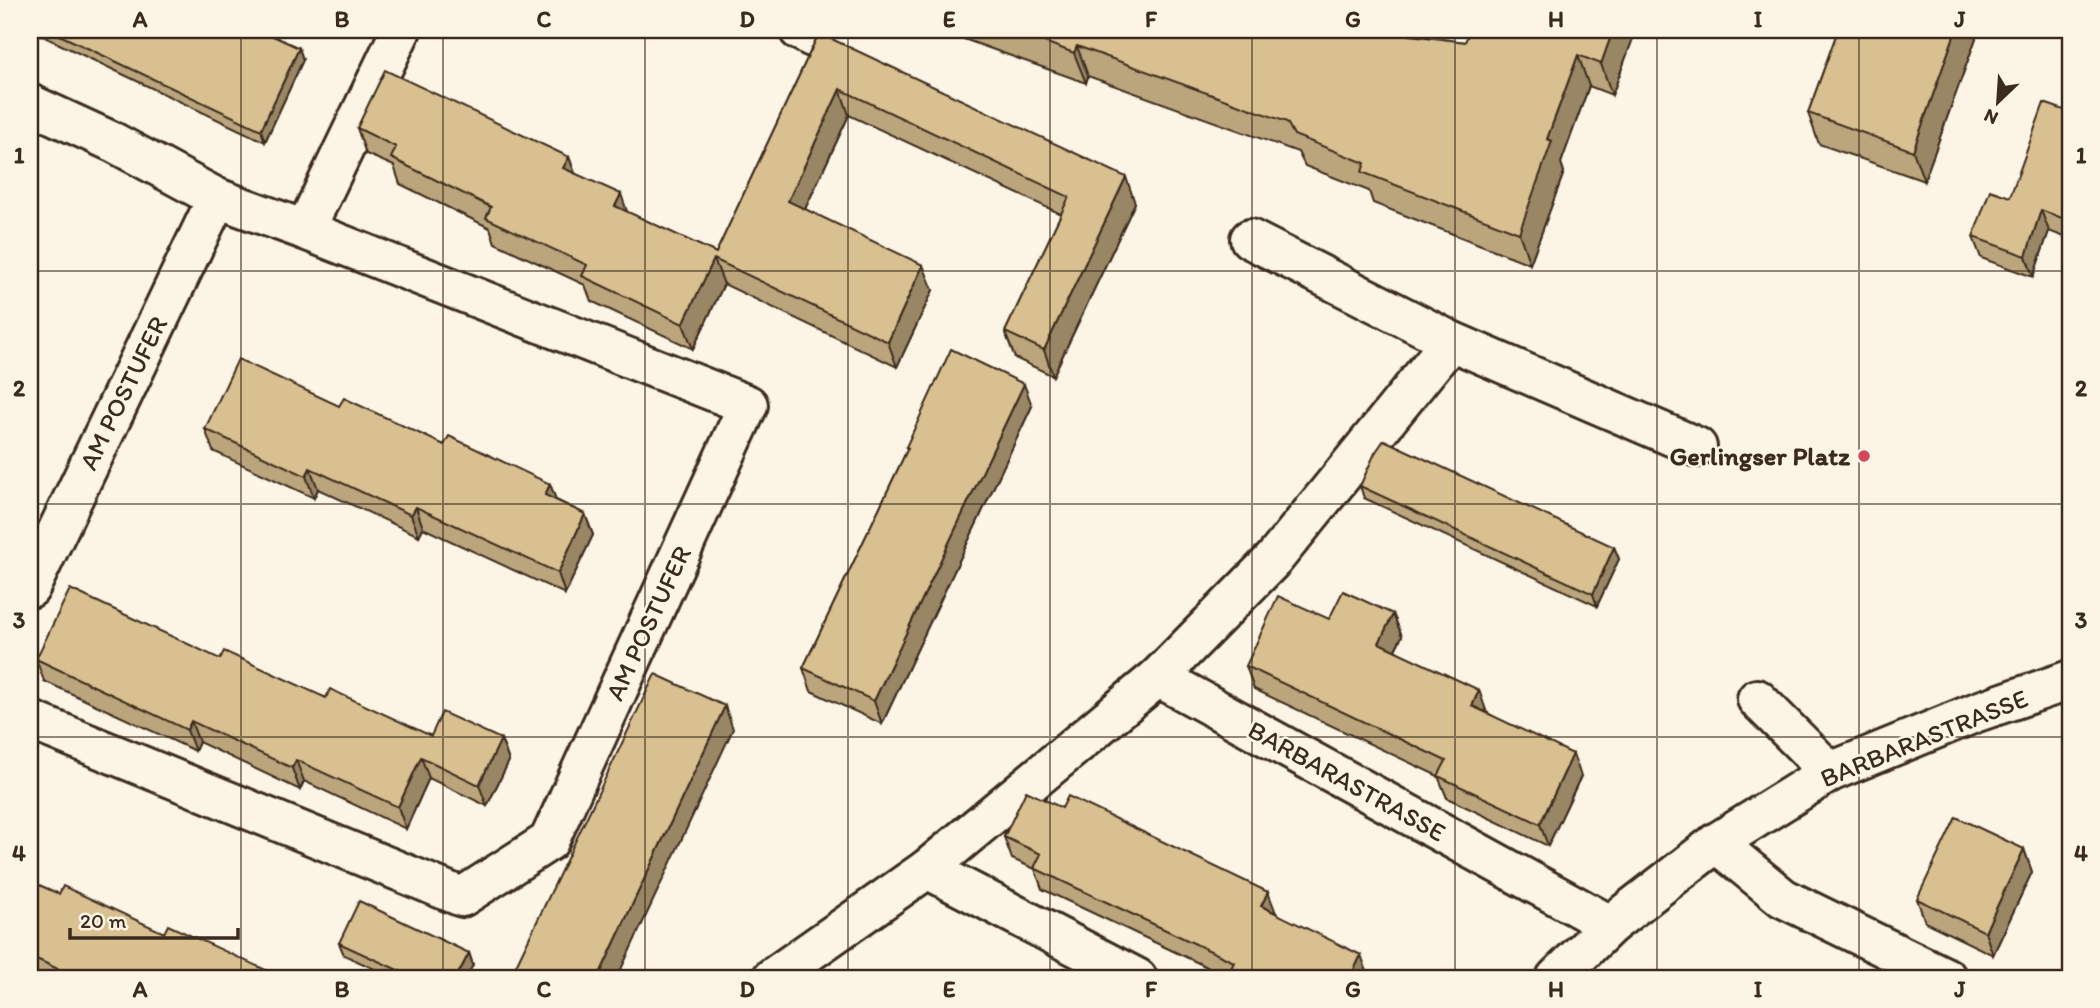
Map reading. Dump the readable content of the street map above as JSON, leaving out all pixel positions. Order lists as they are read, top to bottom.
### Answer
{
  "streets": {
    "street": ["AM POSTUFER", "BARBARASTRASSE"]
  },
  "places": ["Gerlingser Platz"],
  "scale_bar": "20 m",
  "north": "bottom left",
  "grid": {
    "columns": [
      "A",
      "B",
      "C",
      "D",
      "E",
      "F",
      "G",
      "H",
      "I",
      "J"
    ],
    "rows": [
      "1",
      "2",
      "3",
      "4"
    ]
  }
}
